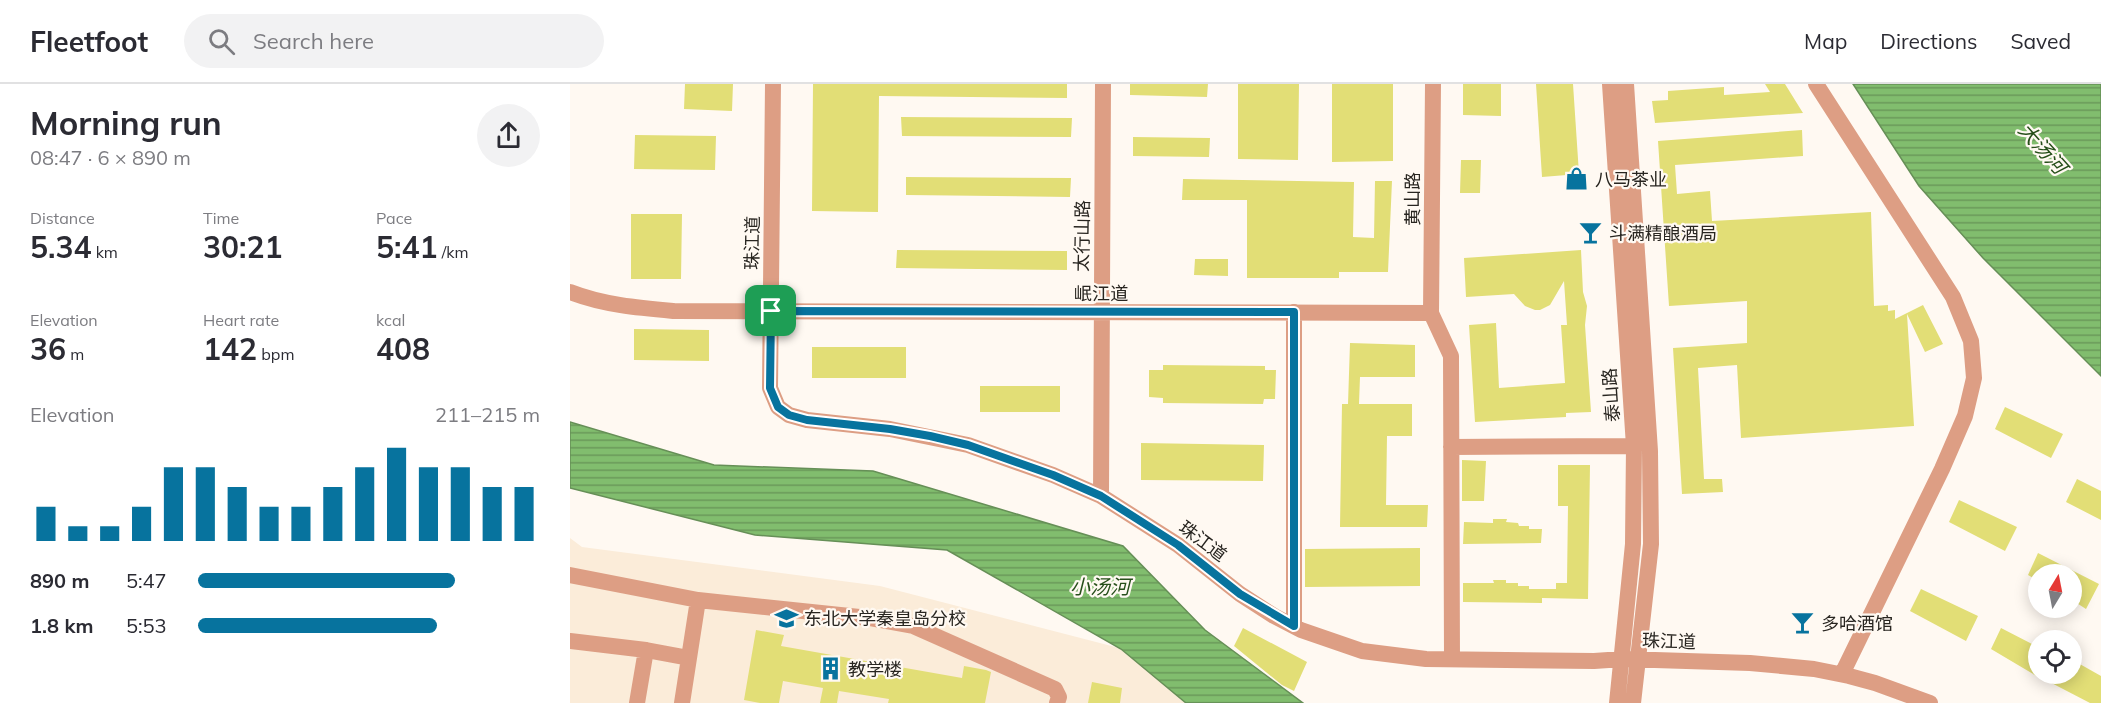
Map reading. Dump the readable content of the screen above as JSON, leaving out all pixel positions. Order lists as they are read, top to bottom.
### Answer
{
  "streets": {
    "street": [
      "黄山路",
      "太行山路",
      "珠江道",
      "岷江道",
      "泰山路"
    ]
  },
  "crossings": [
    ["黄山路", "岷江道"],
    ["太行山路", "珠江道"],
    ["太行山路", "岷江道"],
    ["珠江道", "岷江道"],
    ["珠江道", "泰山路"]
  ],
  "water": ["大汤河", "小汤河"],
  "places": {
    "shop": ["八马茶业"],
    "bar": ["斗满精酿酒局", "多哈酒馆"],
    "school or university": ["东北大学秦皇岛分校"],
    "building": ["教学楼"]
  },
  "north": "top",
  "page": {
    "header": "Fleetfoot",
    "search": "Search here",
    "nav": ["Map", "Directions", "Saved"],
    "heading": ["Morning run", "08:47 · 6 × 890 m"],
    "stats": [
      ["Distance", "5.34 km"],
      ["Time", "30:21"],
      ["Pace", "5:41 /km"],
      ["Elevation", "36 m"],
      ["Heart rate", "142 bpm"],
      ["kcal", "408"]
    ],
    "chart": ["Elevation", "211–215 m"],
    "list": [
      {
        "name": "890 m",
        "note": "5:47"
      },
      {
        "name": "1.8 km",
        "note": "5:53"
      }
    ]
  }
}
